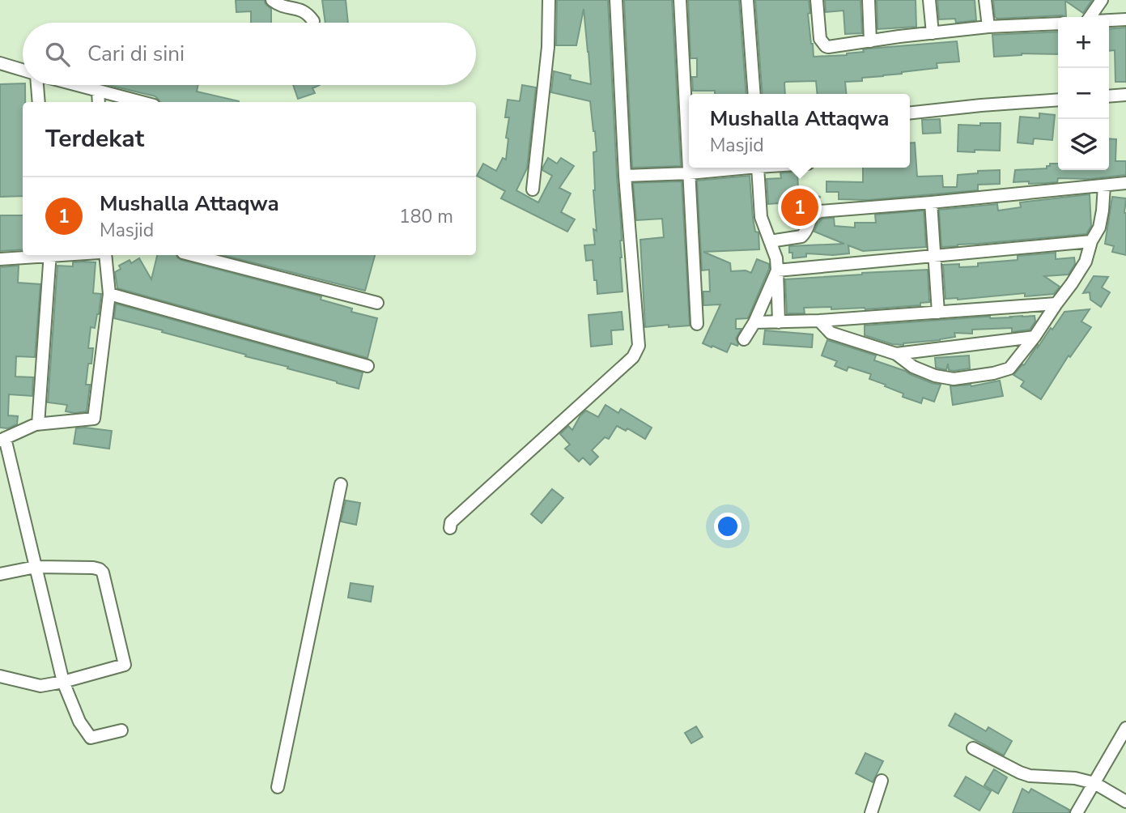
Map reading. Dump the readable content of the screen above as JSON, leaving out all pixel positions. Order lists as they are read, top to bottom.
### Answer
{
  "page": {
    "map_buttons": ["+", "−"],
    "search": "Cari di sini",
    "popup": ["Mushalla Attaqwa", "Masjid"],
    "heading": "Terdekat",
    "list": [
      {
        "mark": "1",
        "name": "Mushalla Attaqwa",
        "note": "Masjid",
        "value": "180 m"
      }
    ],
    "pins": "1"
  }
}
